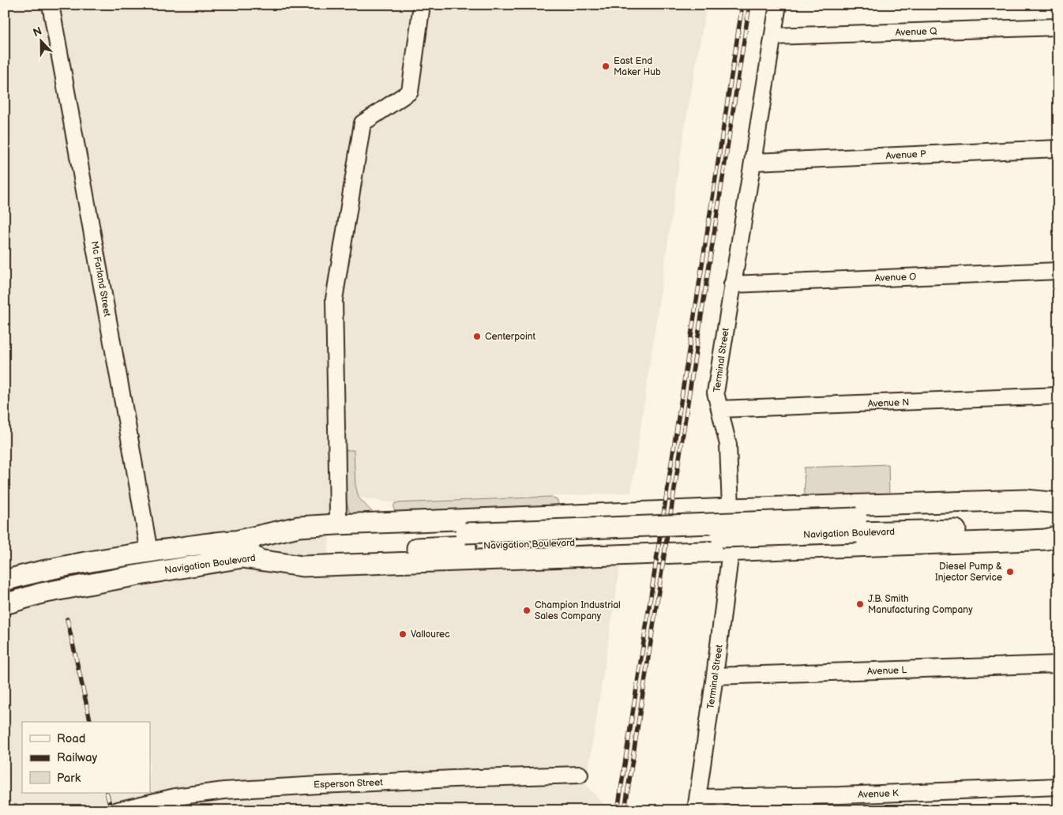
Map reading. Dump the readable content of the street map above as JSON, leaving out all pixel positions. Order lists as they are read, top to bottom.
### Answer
{
  "streets": {
    "main road": ["Navigation Boulevard"],
    "street": [
      "Avenue Q",
      "Avenue P",
      "Avenue O",
      "Mc Farland Street",
      "Terminal Street",
      "Avenue N",
      "Avenue L",
      "Esperson Street",
      "Avenue K"
    ]
  },
  "crossings": [
    ["Avenue Q", "Terminal Street"],
    ["Avenue P", "Terminal Street"],
    ["Avenue O", "Terminal Street"],
    ["Mc Farland Street", "Navigation Boulevard"],
    ["Terminal Street", "Avenue N"],
    ["Terminal Street", "Avenue L"],
    ["Terminal Street", "Avenue K"]
  ],
  "places": [
    "East End Maker Hub",
    "Centerpoint",
    "Diesel Pump & Injector Service",
    "J.B. Smith Manufacturing Company",
    "Champion Industrial Sales Company",
    "Vallourec"
  ],
  "legend": ["Road", "Railway", "Park"],
  "north": "top"
}
